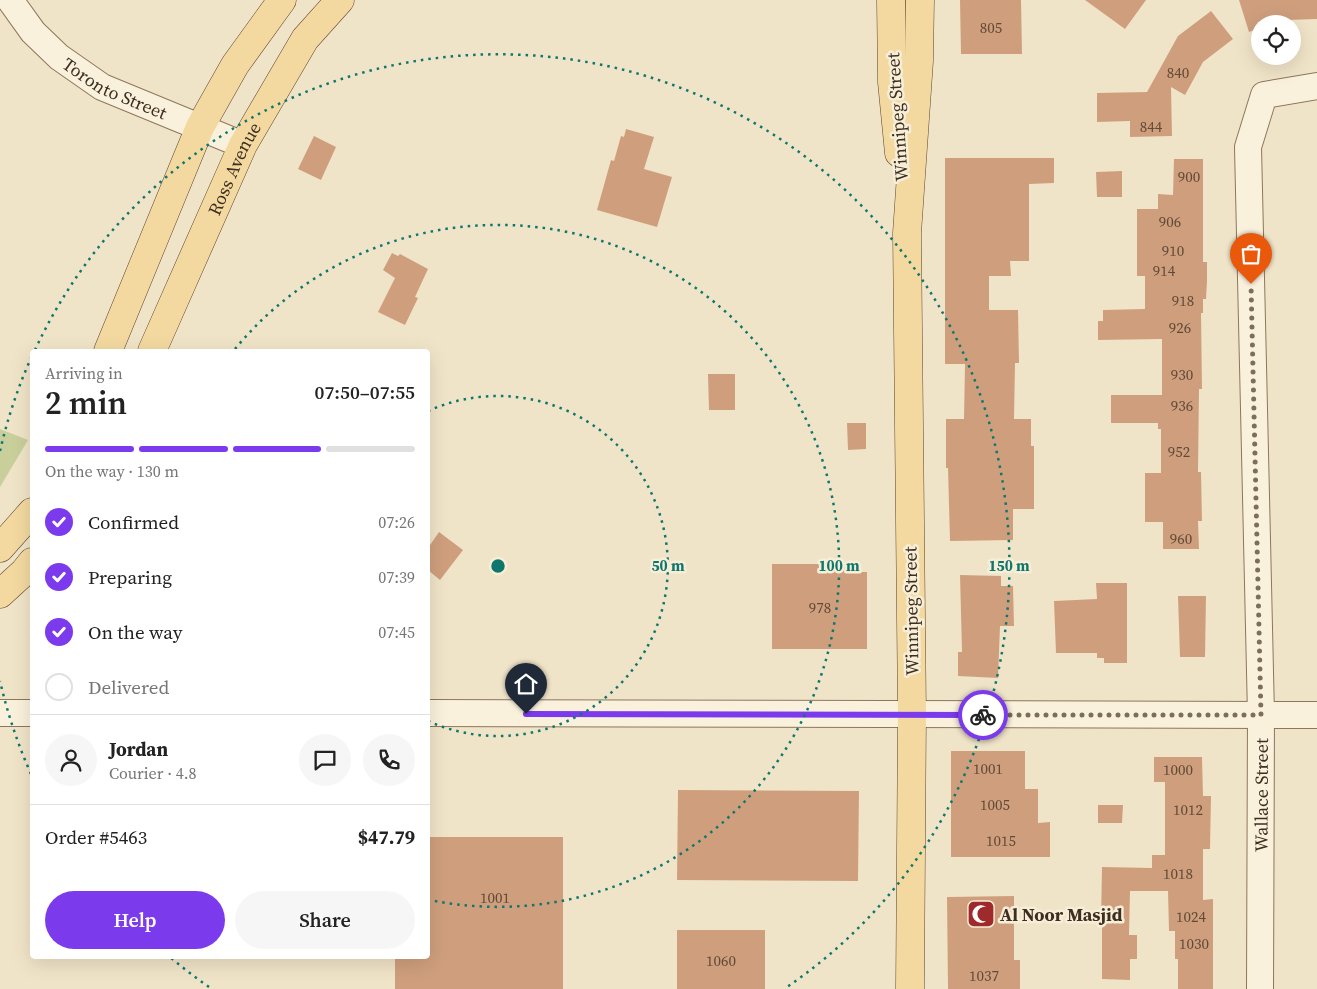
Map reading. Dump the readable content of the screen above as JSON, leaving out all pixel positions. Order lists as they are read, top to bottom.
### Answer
{
  "streets": {
    "main road": ["Winnipeg Street", "Ross Avenue"],
    "street": ["Toronto Street", "Wallace Street"]
  },
  "crossings": [
    ["Toronto Street", "Ross Avenue"]
  ],
  "places": {
    "mosque": ["Al Noor Masjid"]
  },
  "house_numbers": [
    "805",
    "840",
    "844",
    "900",
    "906",
    "910",
    "914",
    "918",
    "926",
    "930",
    "936",
    "952",
    "960",
    "978",
    "1001",
    "1000",
    "1005",
    "1012",
    "1015",
    "1018",
    "1001",
    "1024",
    "1030",
    "1060",
    "1037"
  ],
  "page": {
    "heading": ["2 min", "Arriving in", "07:50–07:55"],
    "panel": [
      "Jordan",
      "Courier · 4.8",
      "Order #5463",
      "$47.79"
    ],
    "bar": "On the way · 130 m",
    "list": [
      ["Confirmed", "07:26"],
      ["Preparing", "07:39"],
      ["On the way", "07:45"],
      "Delivered"
    ],
    "buttons": ["Help", "Share"]
  },
  "rings": ["50 m", "100 m", "150 m"]
}
